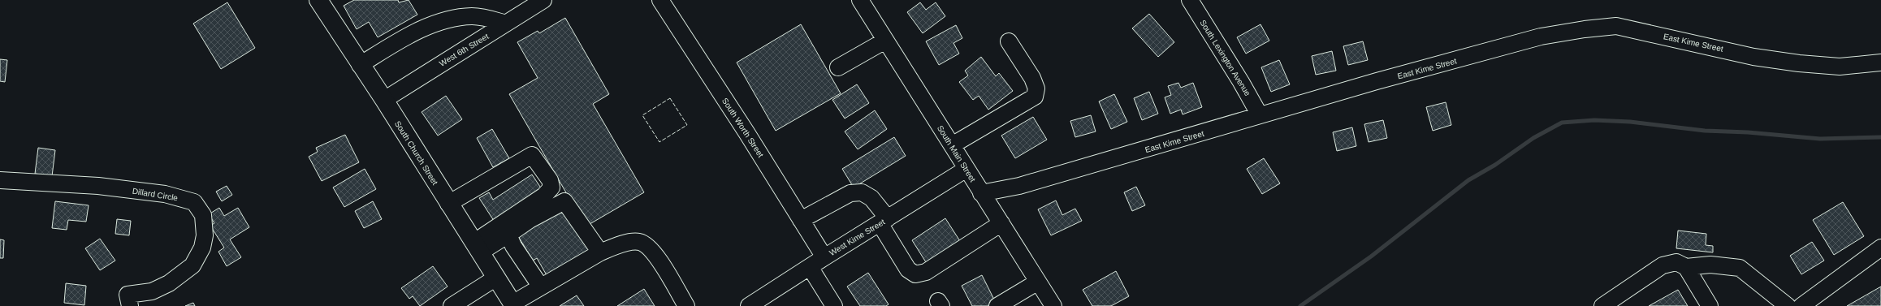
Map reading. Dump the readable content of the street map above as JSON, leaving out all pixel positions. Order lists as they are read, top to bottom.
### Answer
{
  "streets": {
    "main road": ["South Church Street"],
    "street": [
      "East Kime Street",
      "West 6th Street",
      "South Lexington Avenue",
      "South Worth Street",
      "South Main Street",
      "Dillard Circle",
      "West Kime Street"
    ]
  },
  "crossings": [
    ["East Kime Street", "South Lexington Avenue"],
    ["East Kime Street", "South Main Street"],
    ["West 6th Street", "South Church Street"],
    ["South Worth Street", "West Kime Street"],
    ["South Main Street", "West Kime Street"]
  ]
}
